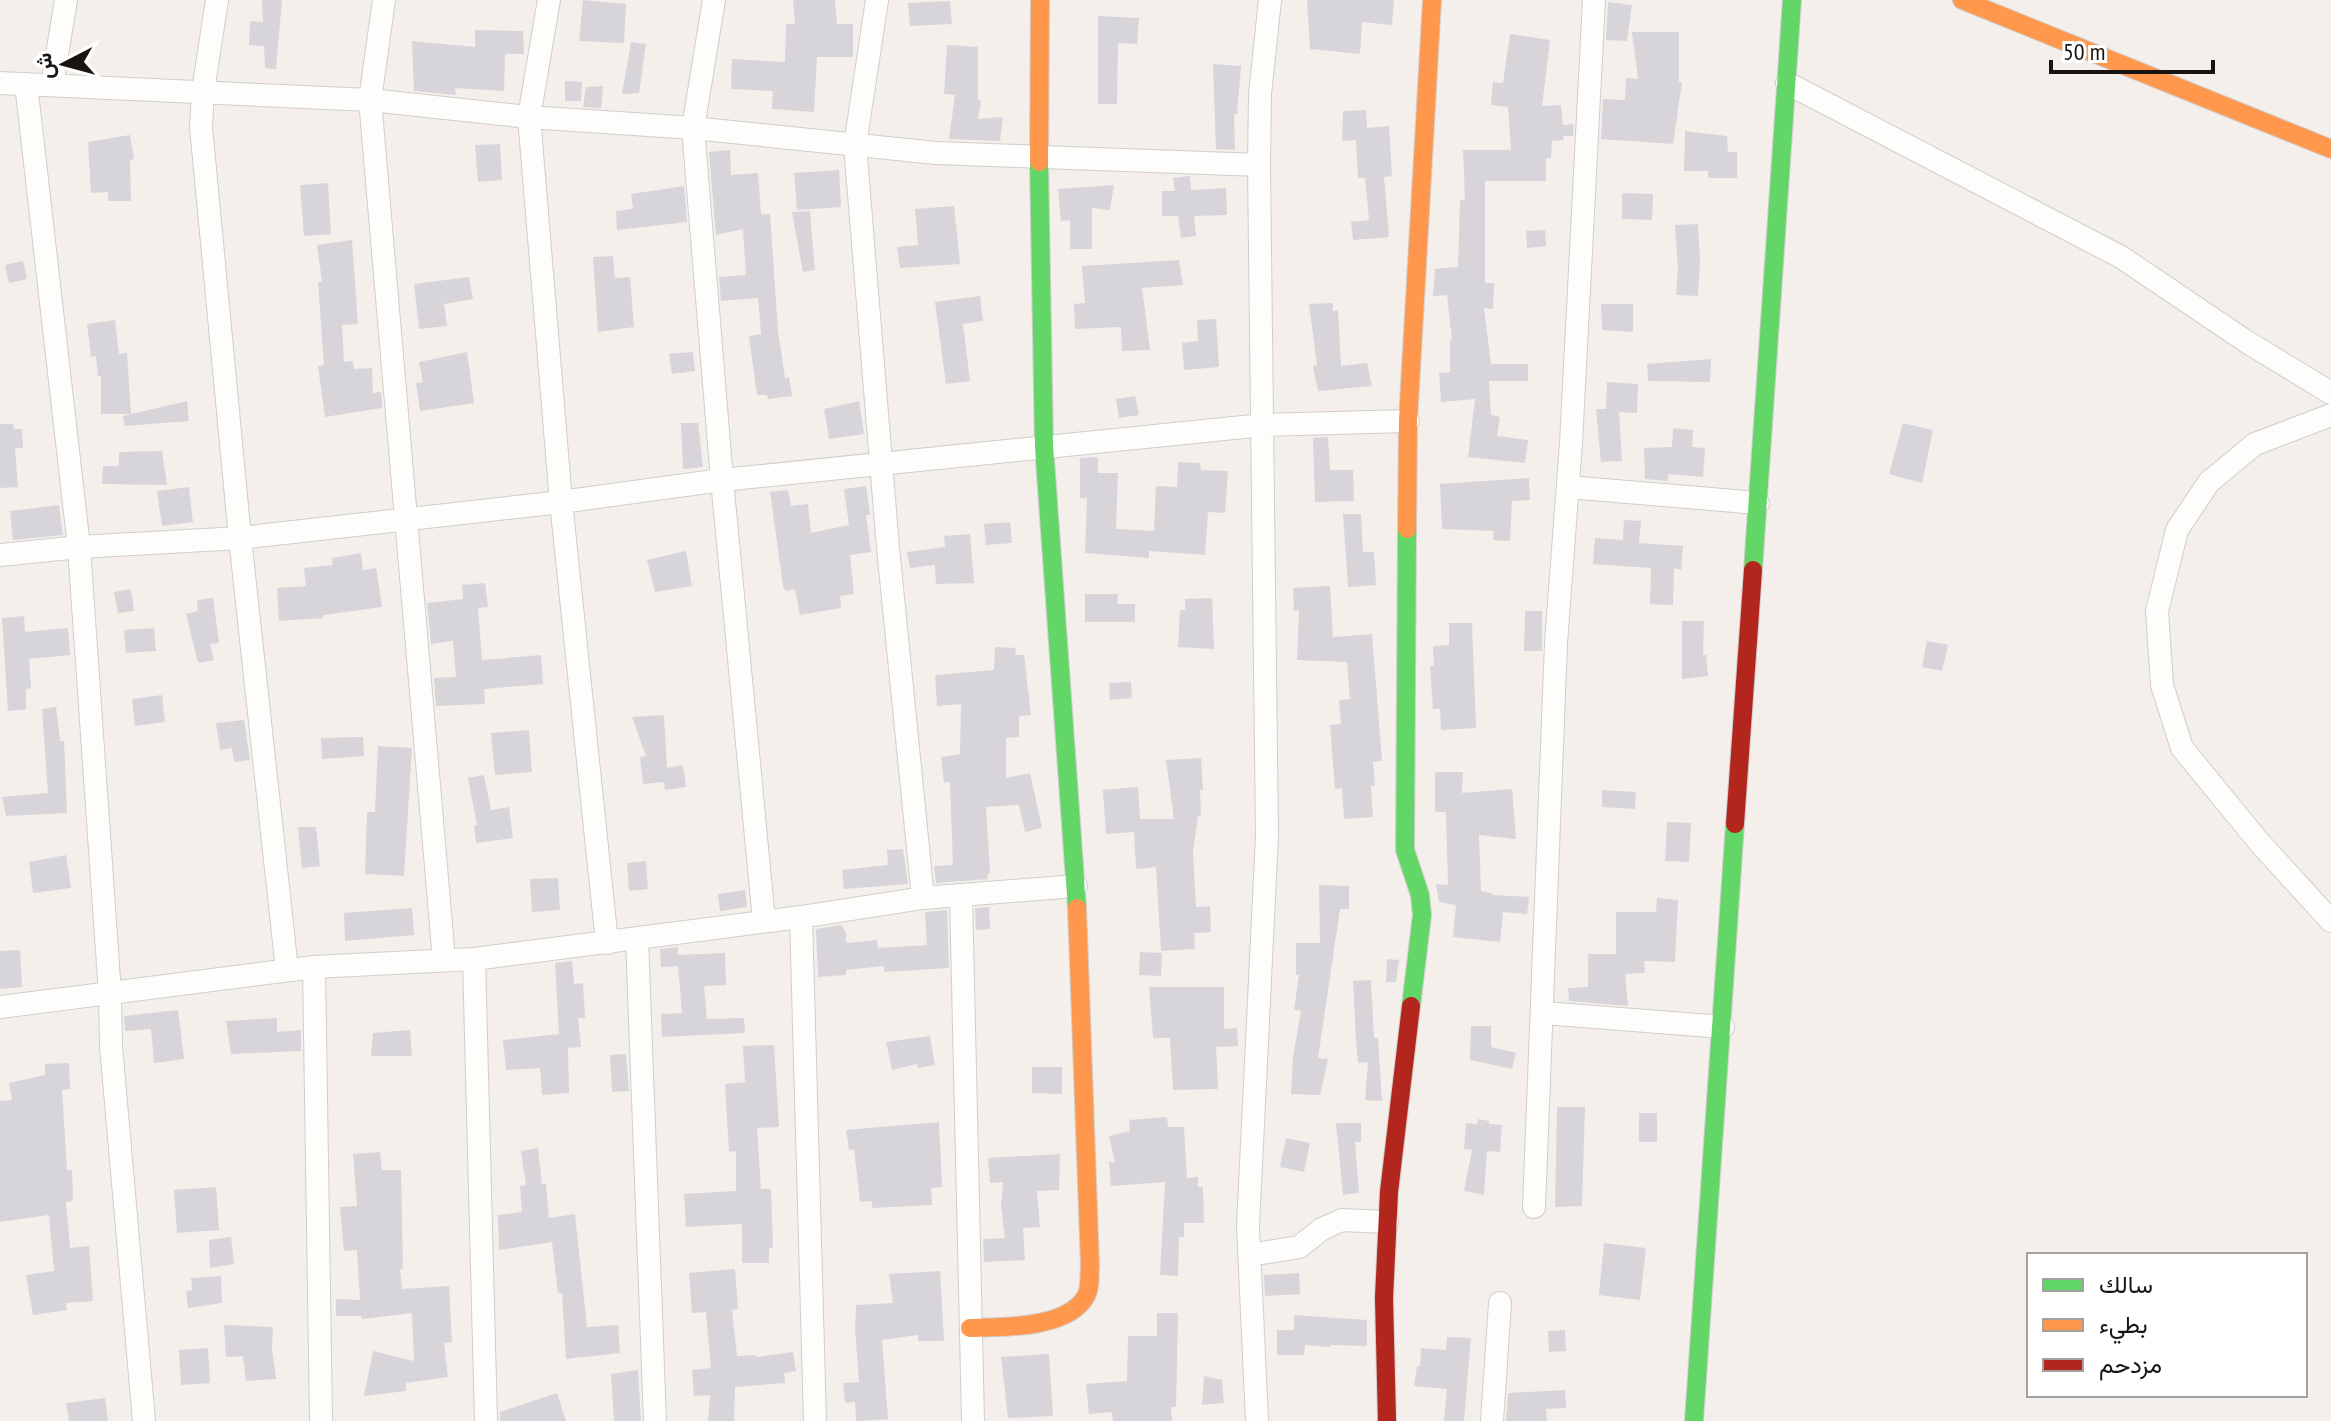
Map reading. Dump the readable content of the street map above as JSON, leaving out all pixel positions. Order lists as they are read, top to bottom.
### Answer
{
  "legend": ["سالك", "بطيء", "مزدحم"],
  "scale_bar": "50 m",
  "north": "left"
}
